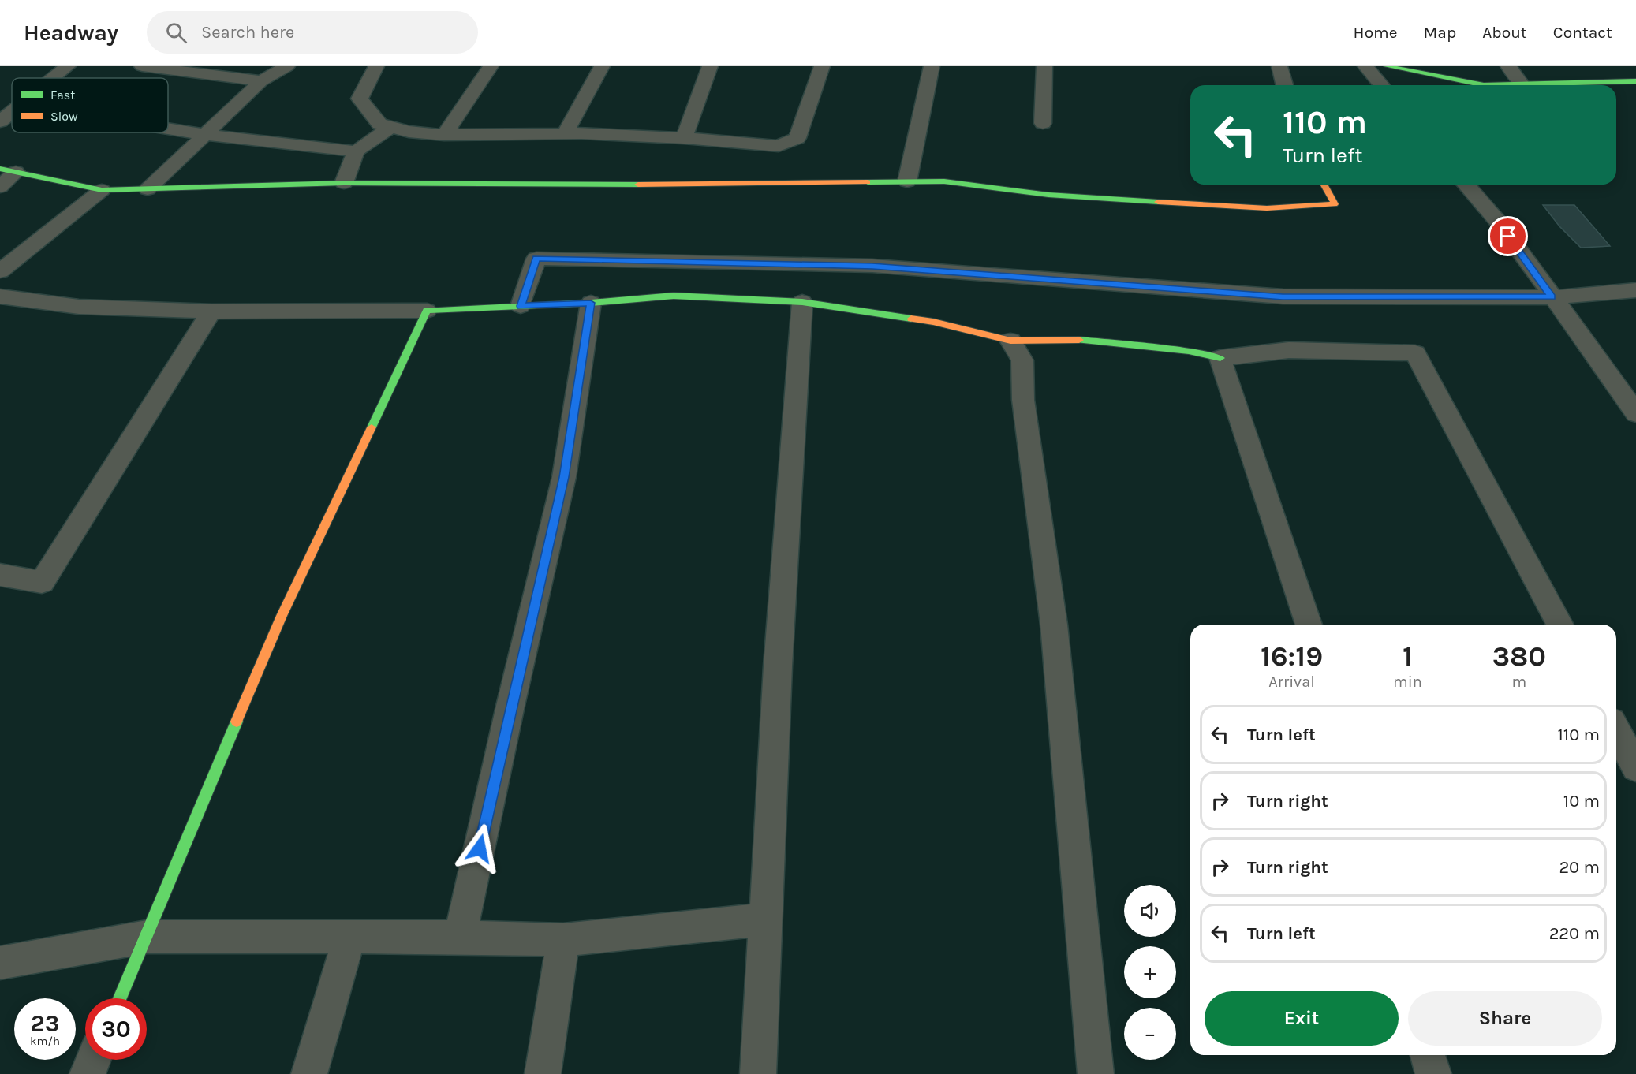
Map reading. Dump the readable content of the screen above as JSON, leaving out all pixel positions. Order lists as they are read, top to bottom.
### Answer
{
  "legend": ["Fast", "Slow"],
  "page": {
    "header": "Headway",
    "search": "Search here",
    "nav": [
      "Home",
      "Map",
      "About",
      "Contact"
    ],
    "turn": ["110 m", "Turn left"],
    "eta": [
      "16:19",
      "Arrival",
      "1",
      "min",
      "380",
      "m"
    ],
    "list": [
      {
        "name": "Turn left",
        "value": "110 m"
      },
      {
        "name": "Turn right",
        "value": "10 m"
      },
      {
        "name": "Turn right",
        "value": "20 m"
      },
      {
        "name": "Turn left",
        "value": "220 m"
      }
    ],
    "map_buttons": ["+", "−"],
    "buttons": ["Exit", "Share"],
    "speed": "23 km/h",
    "limit": "30"
  }
}
